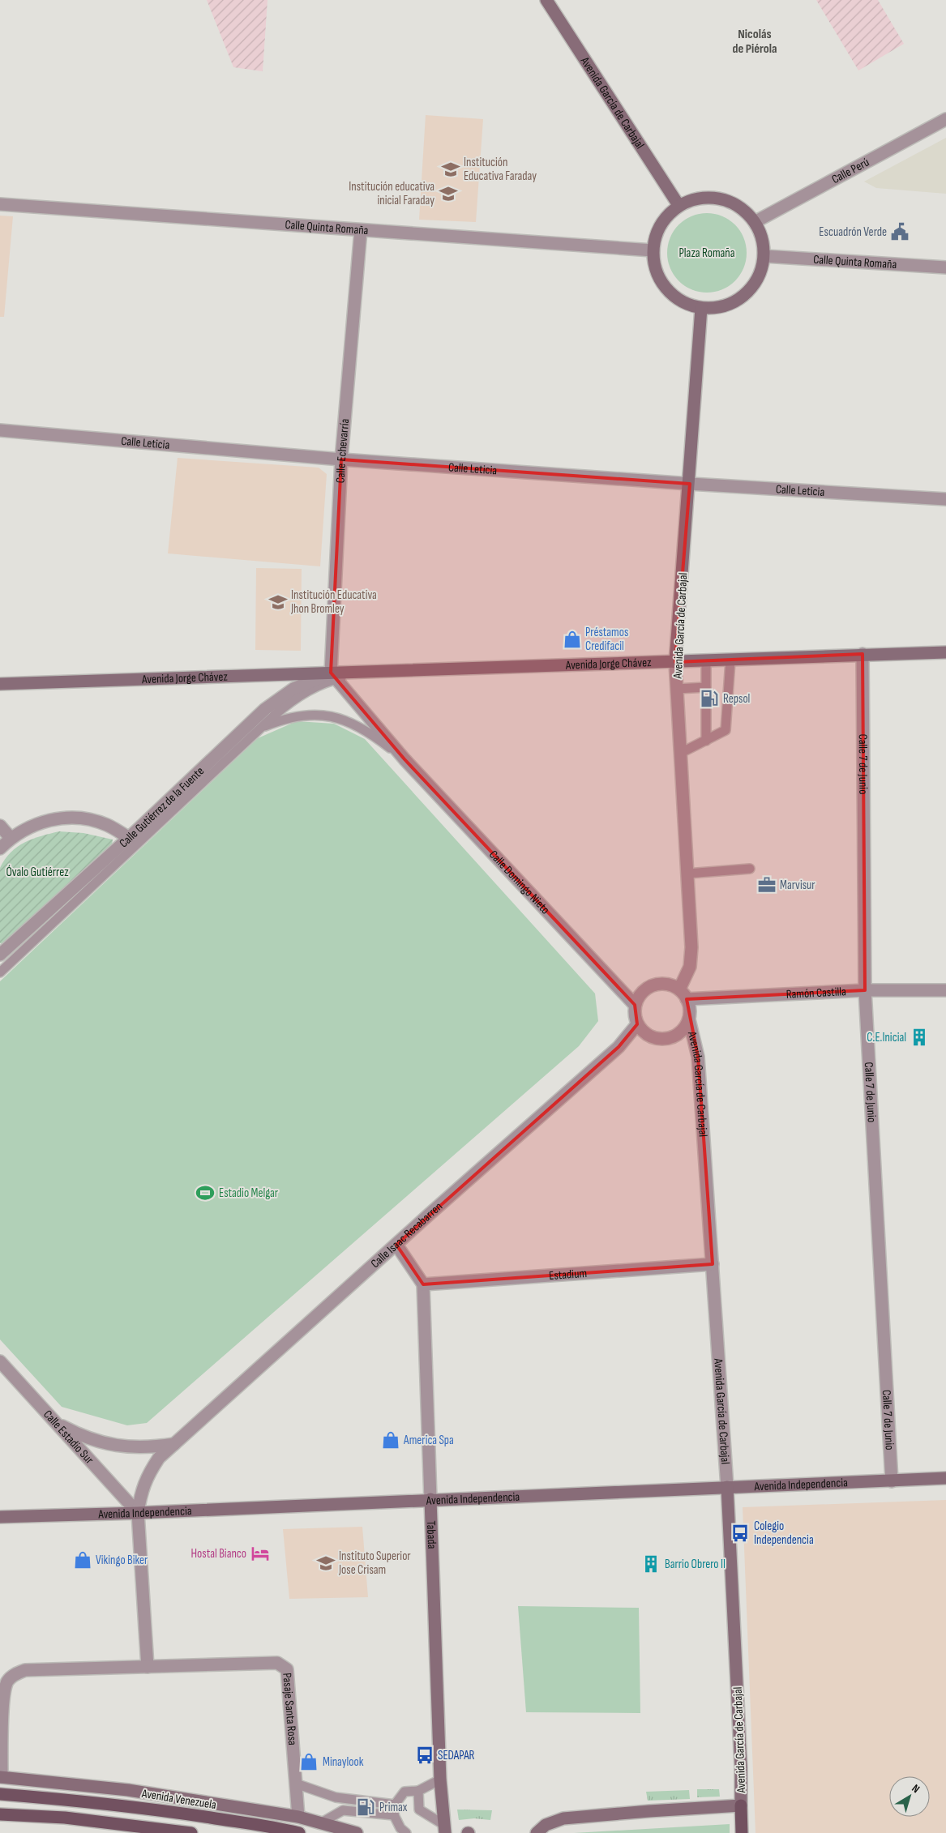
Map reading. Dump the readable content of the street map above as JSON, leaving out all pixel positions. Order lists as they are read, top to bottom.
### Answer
{
  "streets": {
    "main road": [
      "Avenida García de Carbajal",
      "Avenida Jorge Chávez",
      "Avenida Independencia",
      "Tabada",
      "Avenida Venezuela"
    ],
    "street": [
      "Calle Perú",
      "Calle Quinta Romaña",
      "Calle Leticia",
      "Calle Echevarría",
      "Calle 7 de Junio",
      "Calle Gutiérrez de la Fuente",
      "Calle Domingo Nieto",
      "Ramón Castilla",
      "Calle Isaac Recabarren",
      "Estadium",
      "Calle Estadio Sur",
      "Pasaje Santa Rosa"
    ]
  },
  "crossings": [
    ["Avenida García de Carbajal", "Calle Perú"],
    ["Avenida García de Carbajal", "Calle Quinta Romaña"],
    ["Avenida García de Carbajal", "Calle Leticia"],
    ["Avenida García de Carbajal", "Avenida Jorge Chávez"],
    ["Avenida García de Carbajal", "Calle Domingo Nieto"],
    ["Avenida García de Carbajal", "Ramón Castilla"],
    ["Avenida García de Carbajal", "Calle Isaac Recabarren"],
    ["Avenida García de Carbajal", "Estadium"],
    ["Avenida García de Carbajal", "Avenida Independencia"],
    ["Calle Perú", "Calle Quinta Romaña"],
    ["Calle Quinta Romaña", "Calle Echevarría"],
    ["Calle Leticia", "Calle Echevarría"],
    ["Calle Echevarría", "Avenida Jorge Chávez"],
    ["Calle Echevarría", "Calle Gutiérrez de la Fuente"],
    ["Calle Echevarría", "Calle Domingo Nieto"],
    ["Avenida Jorge Chávez", "Calle 7 de Junio"],
    ["Avenida Jorge Chávez", "Calle Gutiérrez de la Fuente"],
    ["Avenida Jorge Chávez", "Calle Domingo Nieto"],
    ["Calle 7 de Junio", "Ramón Castilla"],
    ["Calle 7 de Junio", "Avenida Independencia"],
    ["Calle Gutiérrez de la Fuente", "Calle Domingo Nieto"],
    ["Calle Domingo Nieto", "Ramón Castilla"],
    ["Calle Domingo Nieto", "Calle Isaac Recabarren"],
    ["Ramón Castilla", "Calle Isaac Recabarren"],
    ["Calle Isaac Recabarren", "Calle Estadio Sur"],
    ["Calle Isaac Recabarren", "Avenida Independencia"],
    ["Estadium", "Tabada"],
    ["Calle Estadio Sur", "Avenida Independencia"],
    ["Avenida Independencia", "Tabada"],
    ["Pasaje Santa Rosa", "Avenida Venezuela"]
  ],
  "districts": ["Nicolás de Piérola"],
  "parks": ["Plaza Romaña", "Óvalo Gutiérrez"],
  "places": {
    "school or university": [
      "Institución Educativa Faraday",
      "Institución educativa inicial Faraday",
      "Institución Educativa Jhon Bromley",
      "Instituto Superior Jose Crisam"
    ],
    "public building": ["Escuadrón Verde"],
    "shop": [
      "Préstamos Credifacil",
      "America Spa",
      "Vikingo Biker",
      "Minaylook"
    ],
    "fuel station": ["Repsol", "Primax"],
    "office": ["Marvisur"],
    "building": ["C.E.Inicial", "Barrio Obrero II"],
    "sports": ["Estadio Melgar"],
    "bus stop": ["Colegio Independencia", "SEDAPAR"],
    "hotel": ["Hostal Bianco"]
  },
  "north": "top right"
}
